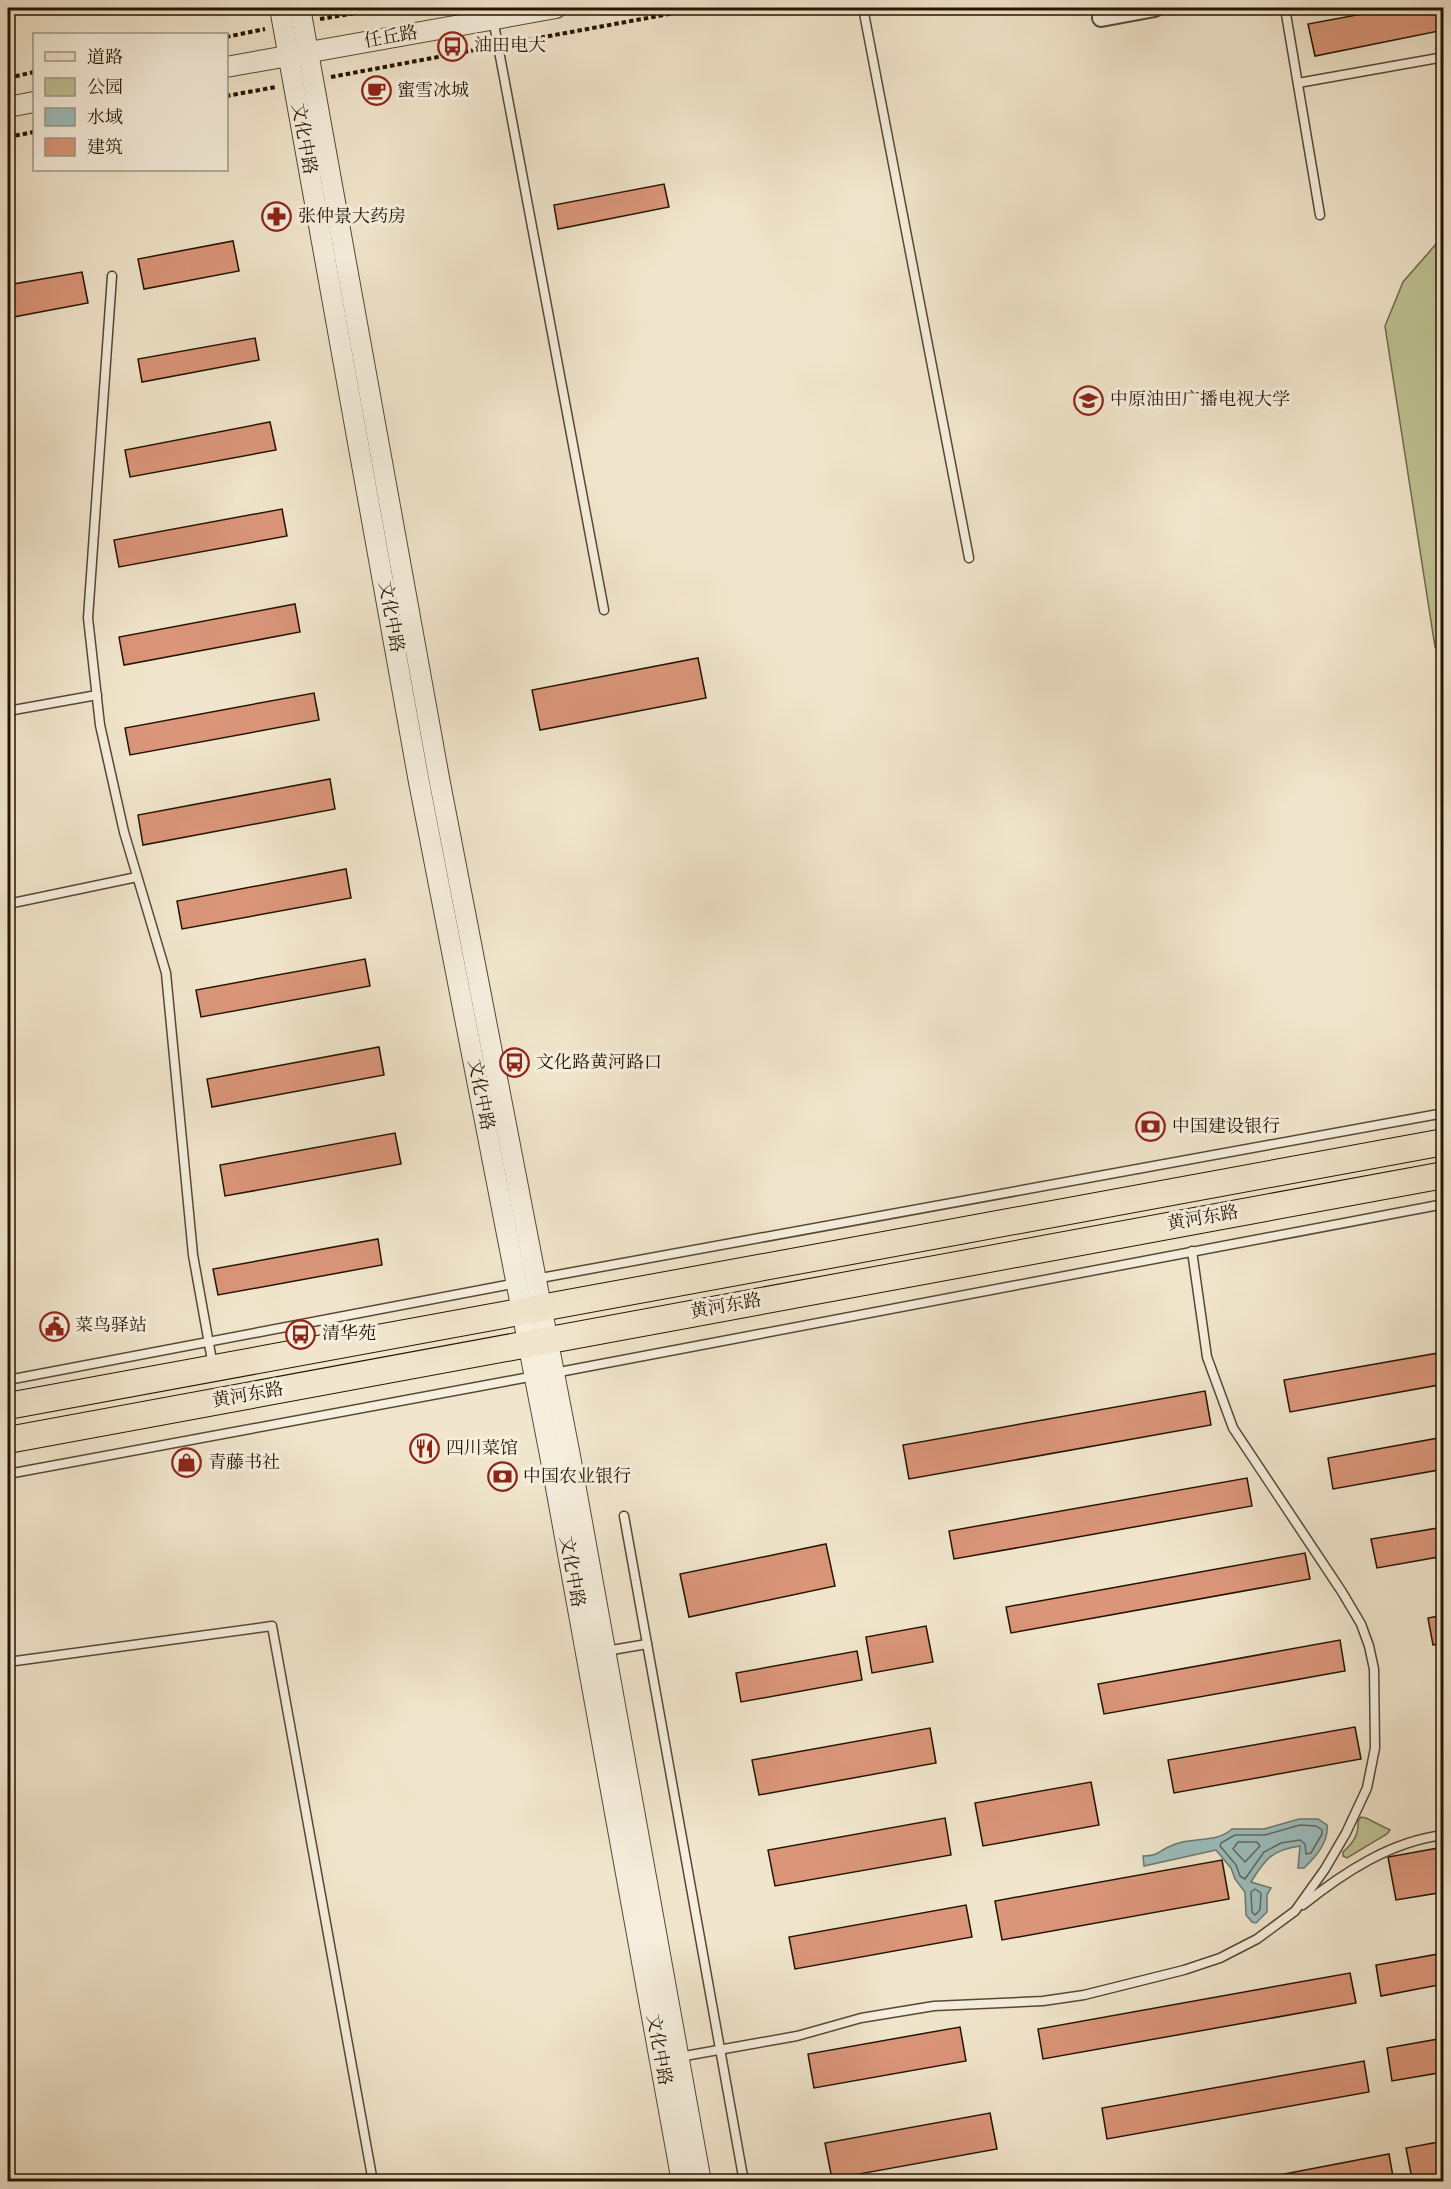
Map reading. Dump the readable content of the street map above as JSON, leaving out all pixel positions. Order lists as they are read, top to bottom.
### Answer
{
  "streets": {
    "main road": ["黄河东路"],
    "street": ["任丘路", "文化中路"]
  },
  "crossings": [
    ["任丘路", "文化中路"],
    ["文化中路", "黄河东路"]
  ],
  "places": {
    "bus stop": ["油田电大", "文化路黄河路口", "清华苑"],
    "cafe": ["蜜雪冰城"],
    "pharmacy": ["张仲景大药房"],
    "school or university": ["中原油田广播电视大学"],
    "bank": ["中国建设银行", "中国农业银行"],
    "public building": ["菜鸟驿站"],
    "restaurant": ["四川菜馆"],
    "shop": ["青藤书社"]
  },
  "legend": [
    "道路",
    "公园",
    "水域",
    "建筑"
  ]
}
